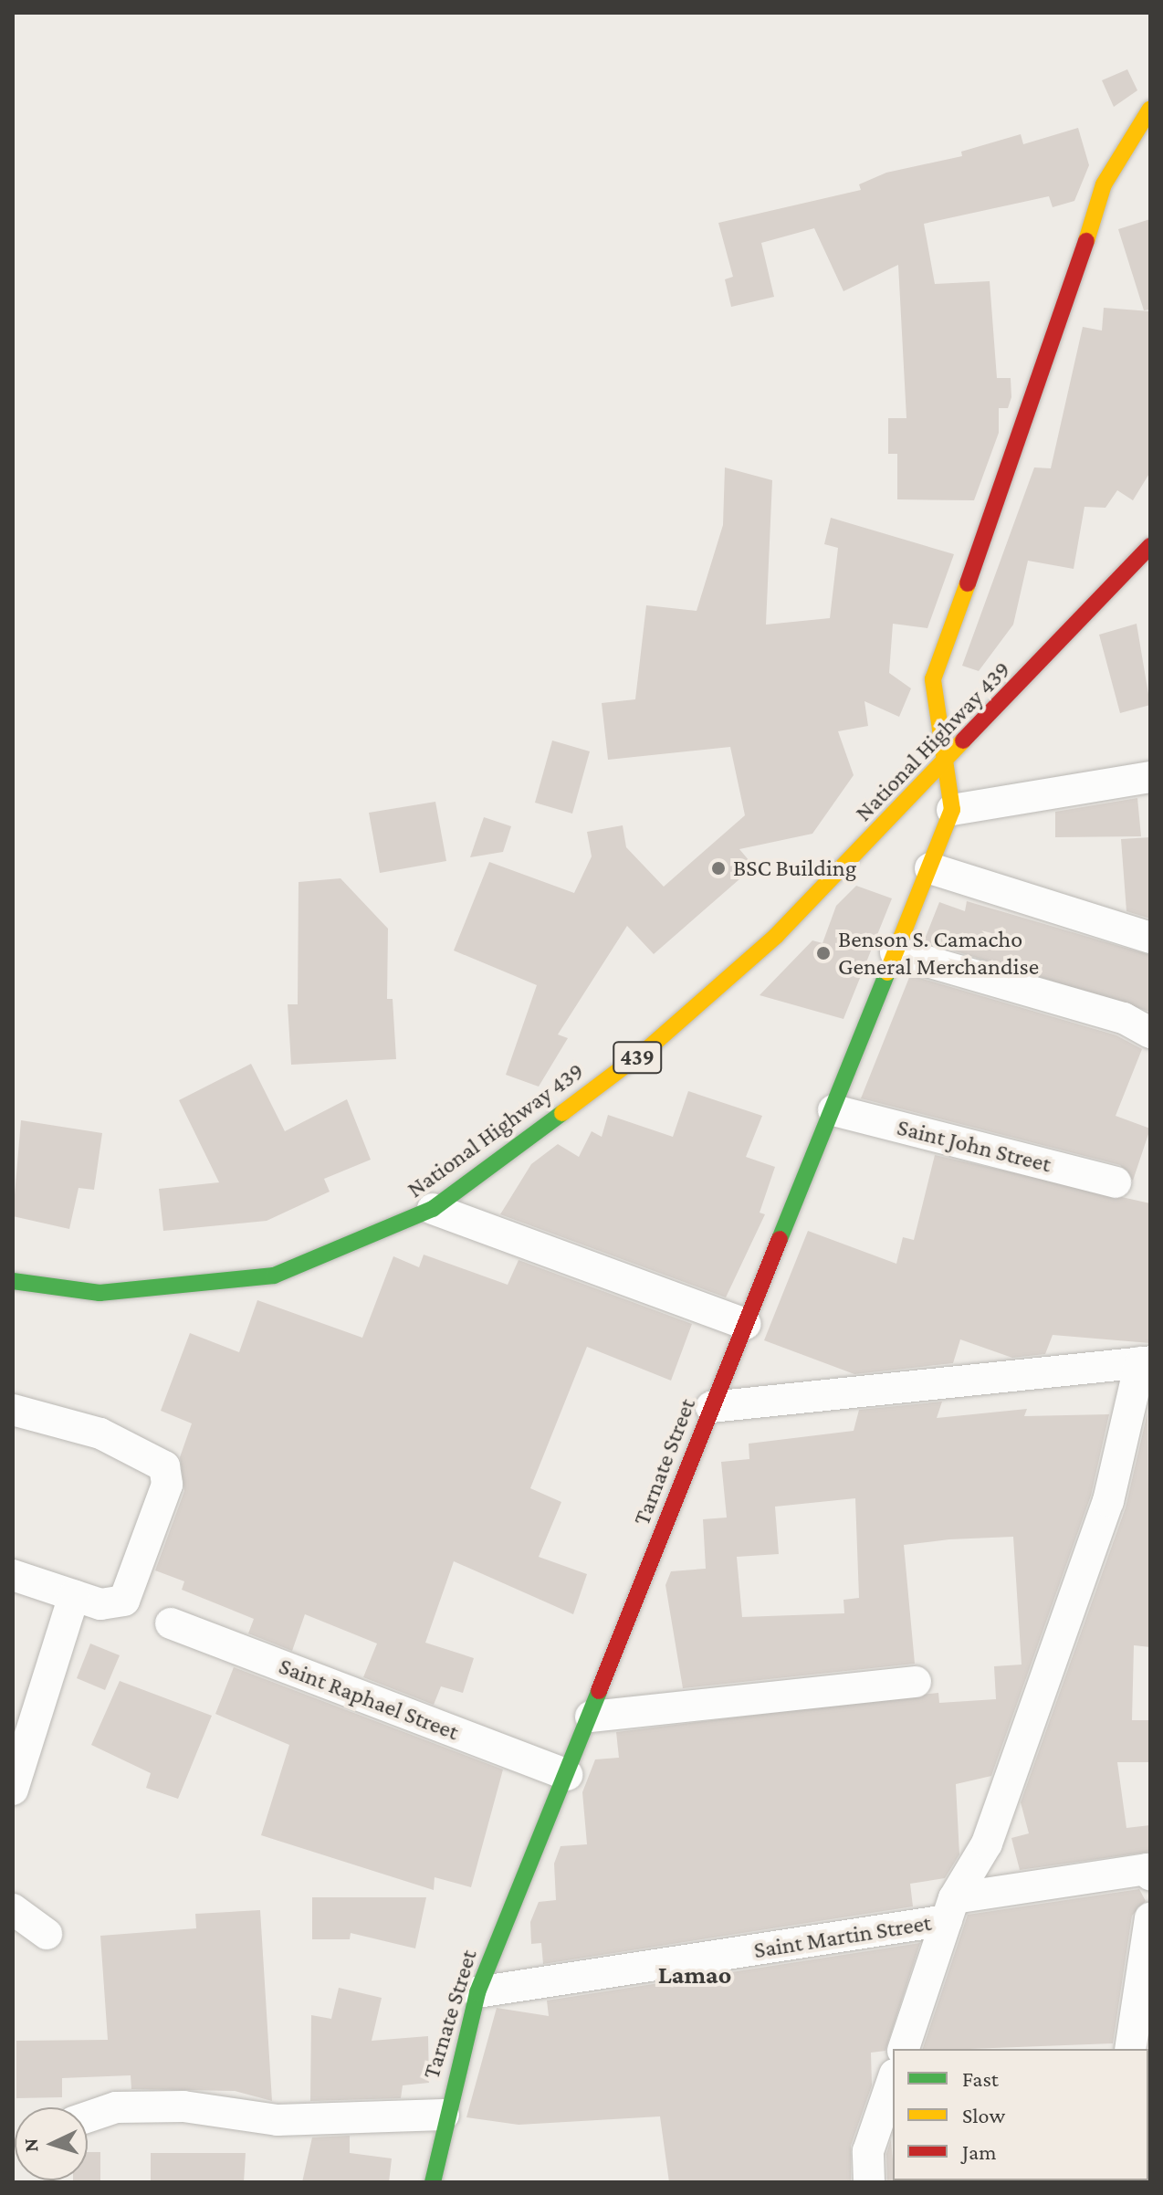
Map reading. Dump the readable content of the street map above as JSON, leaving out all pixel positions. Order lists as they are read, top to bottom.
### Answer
{
  "streets": {
    "street": [
      "National Highway 439",
      "439",
      "Saint John Street",
      "Tarnate Street",
      "Saint Raphael Street",
      "Saint Martin Street"
    ]
  },
  "crossings": [
    ["National Highway 439", "Tarnate Street"],
    ["Saint John Street", "Tarnate Street"],
    ["Tarnate Street", "Saint Raphael Street"],
    ["Tarnate Street", "Saint Martin Street"]
  ],
  "districts": ["Lamao"],
  "places": ["BSC Building", "Benson S. Camacho General Merchandise"],
  "legend": ["Fast", "Slow", "Jam"],
  "north": "left"
}
